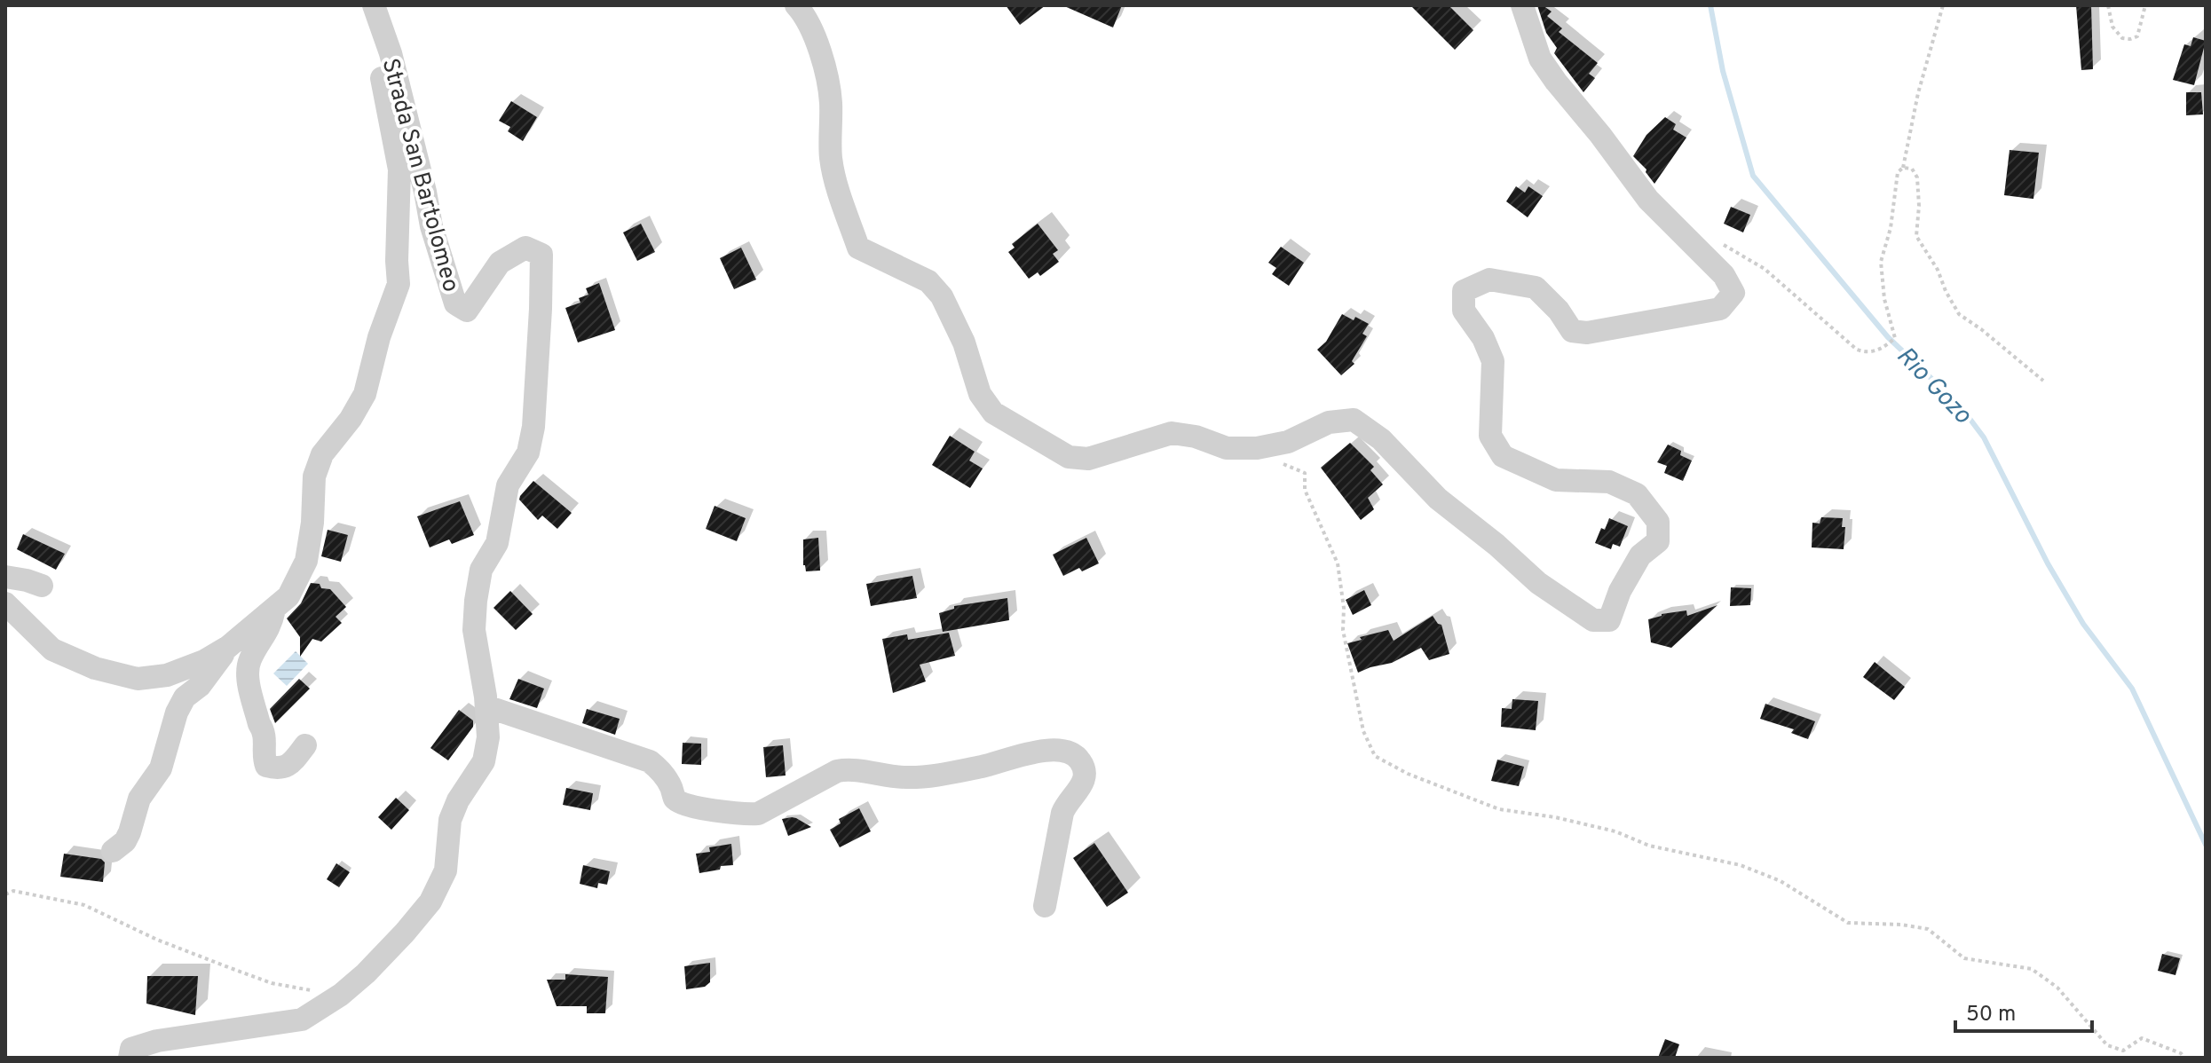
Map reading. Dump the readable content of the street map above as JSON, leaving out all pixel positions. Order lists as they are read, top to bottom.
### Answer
{
  "streets": {
    "street": ["Strada San Bartolomeo"]
  },
  "water": ["Rio Gozo"],
  "scale_bar": "50 m"
}
